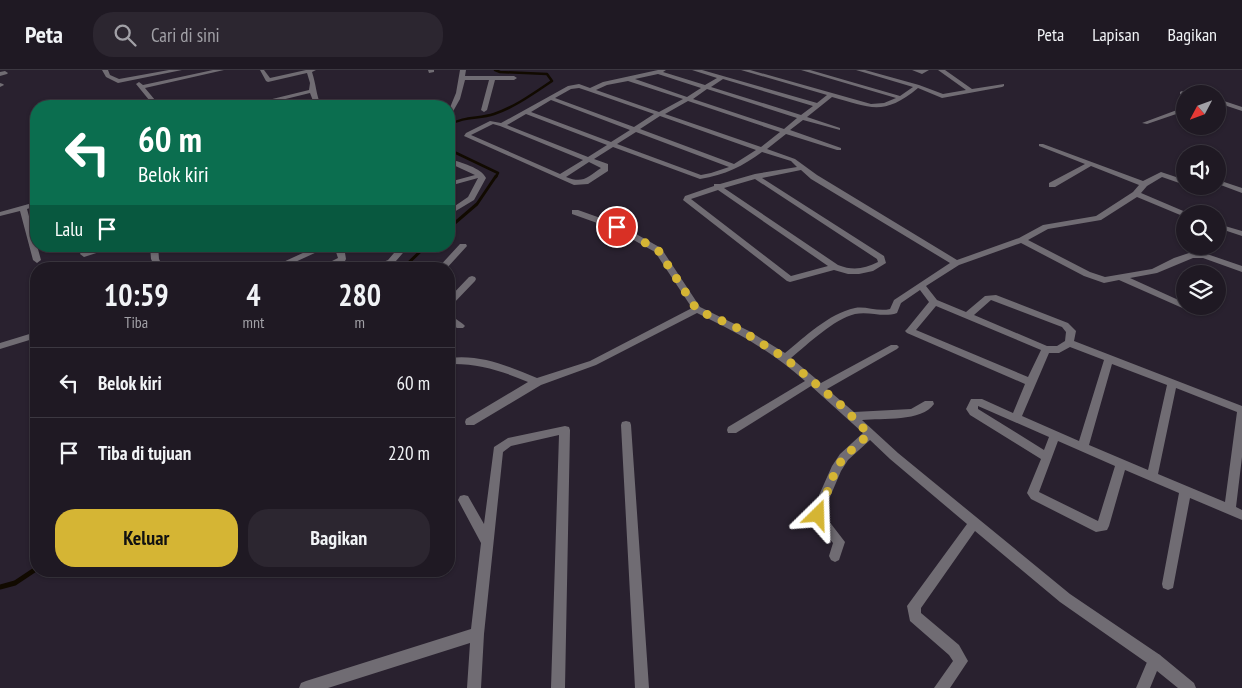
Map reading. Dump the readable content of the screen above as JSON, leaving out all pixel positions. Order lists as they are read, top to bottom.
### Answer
{
  "north": "bottom left",
  "page": {
    "header": "Peta",
    "search": "Cari di sini",
    "nav": ["Peta", "Lapisan", "Bagikan"],
    "turn": ["60 m", "Belok kiri"],
    "then": "Lalu",
    "eta": [
      "10:59",
      "Tiba",
      "4",
      "mnt",
      "280",
      "m"
    ],
    "list": [
      {
        "name": "Belok kiri",
        "value": "60 m"
      },
      {
        "name": "Tiba di tujuan",
        "value": "220 m"
      }
    ],
    "buttons": ["Keluar", "Bagikan"]
  }
}
